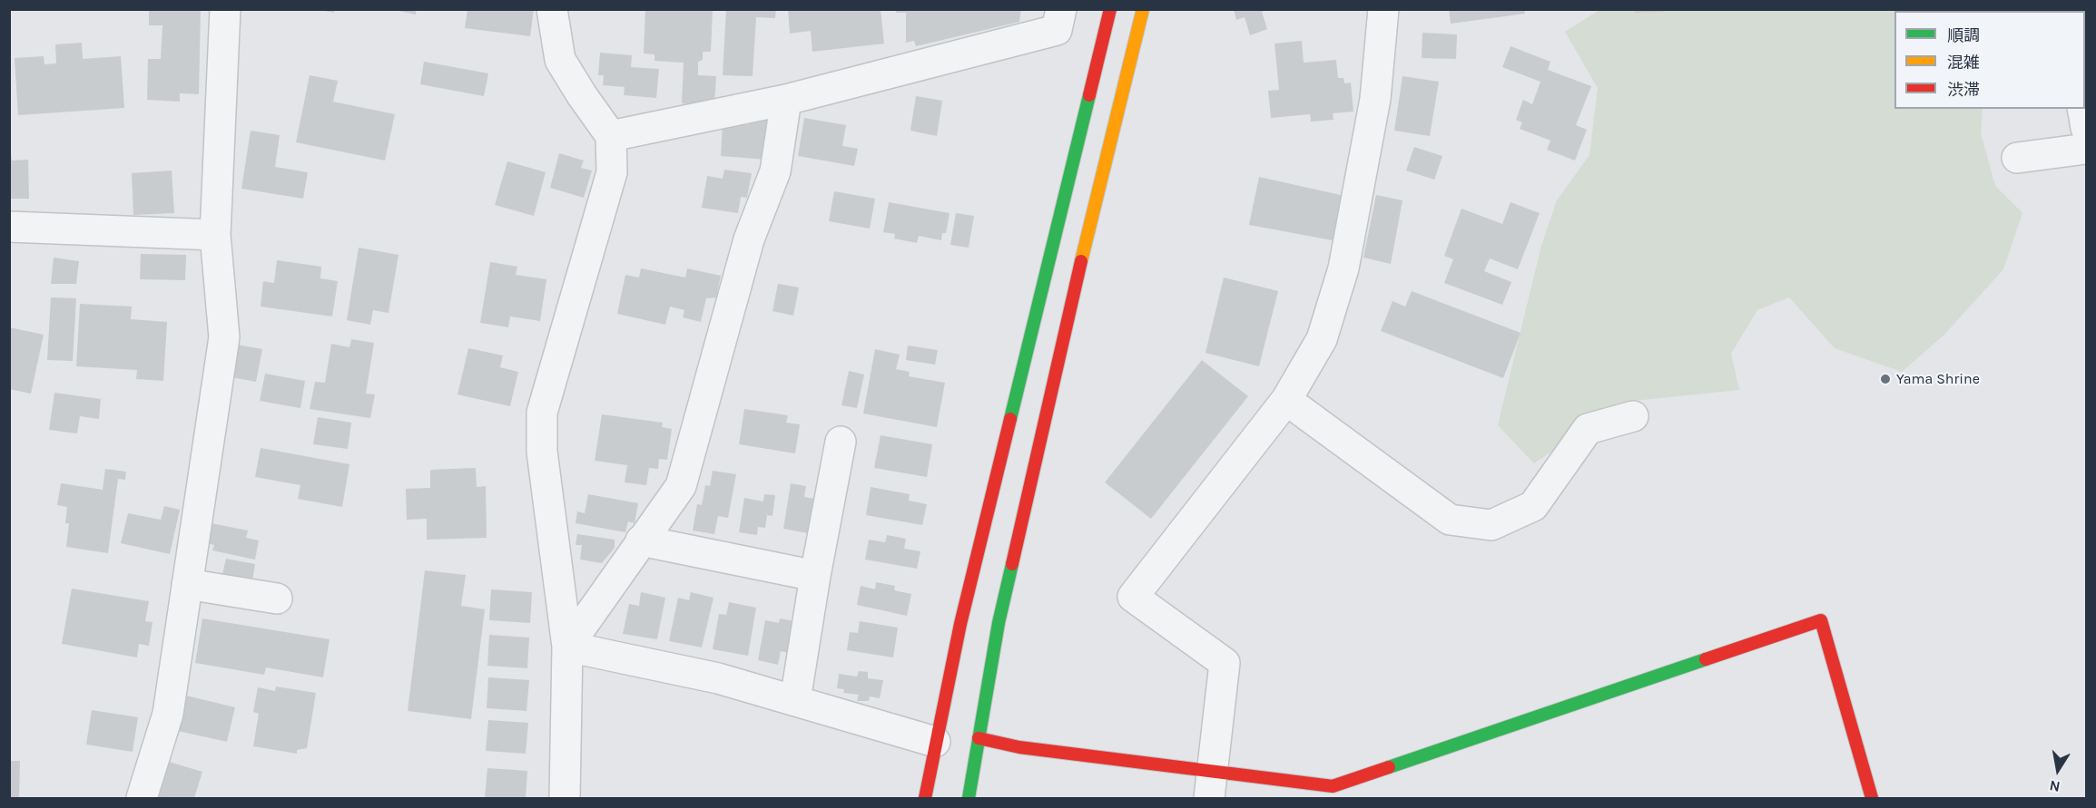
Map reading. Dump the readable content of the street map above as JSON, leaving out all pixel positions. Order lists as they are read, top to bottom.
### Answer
{
  "places": ["Yama Shrine"],
  "legend": ["順調", "混雑", "渋滞"],
  "north": "bottom"
}
